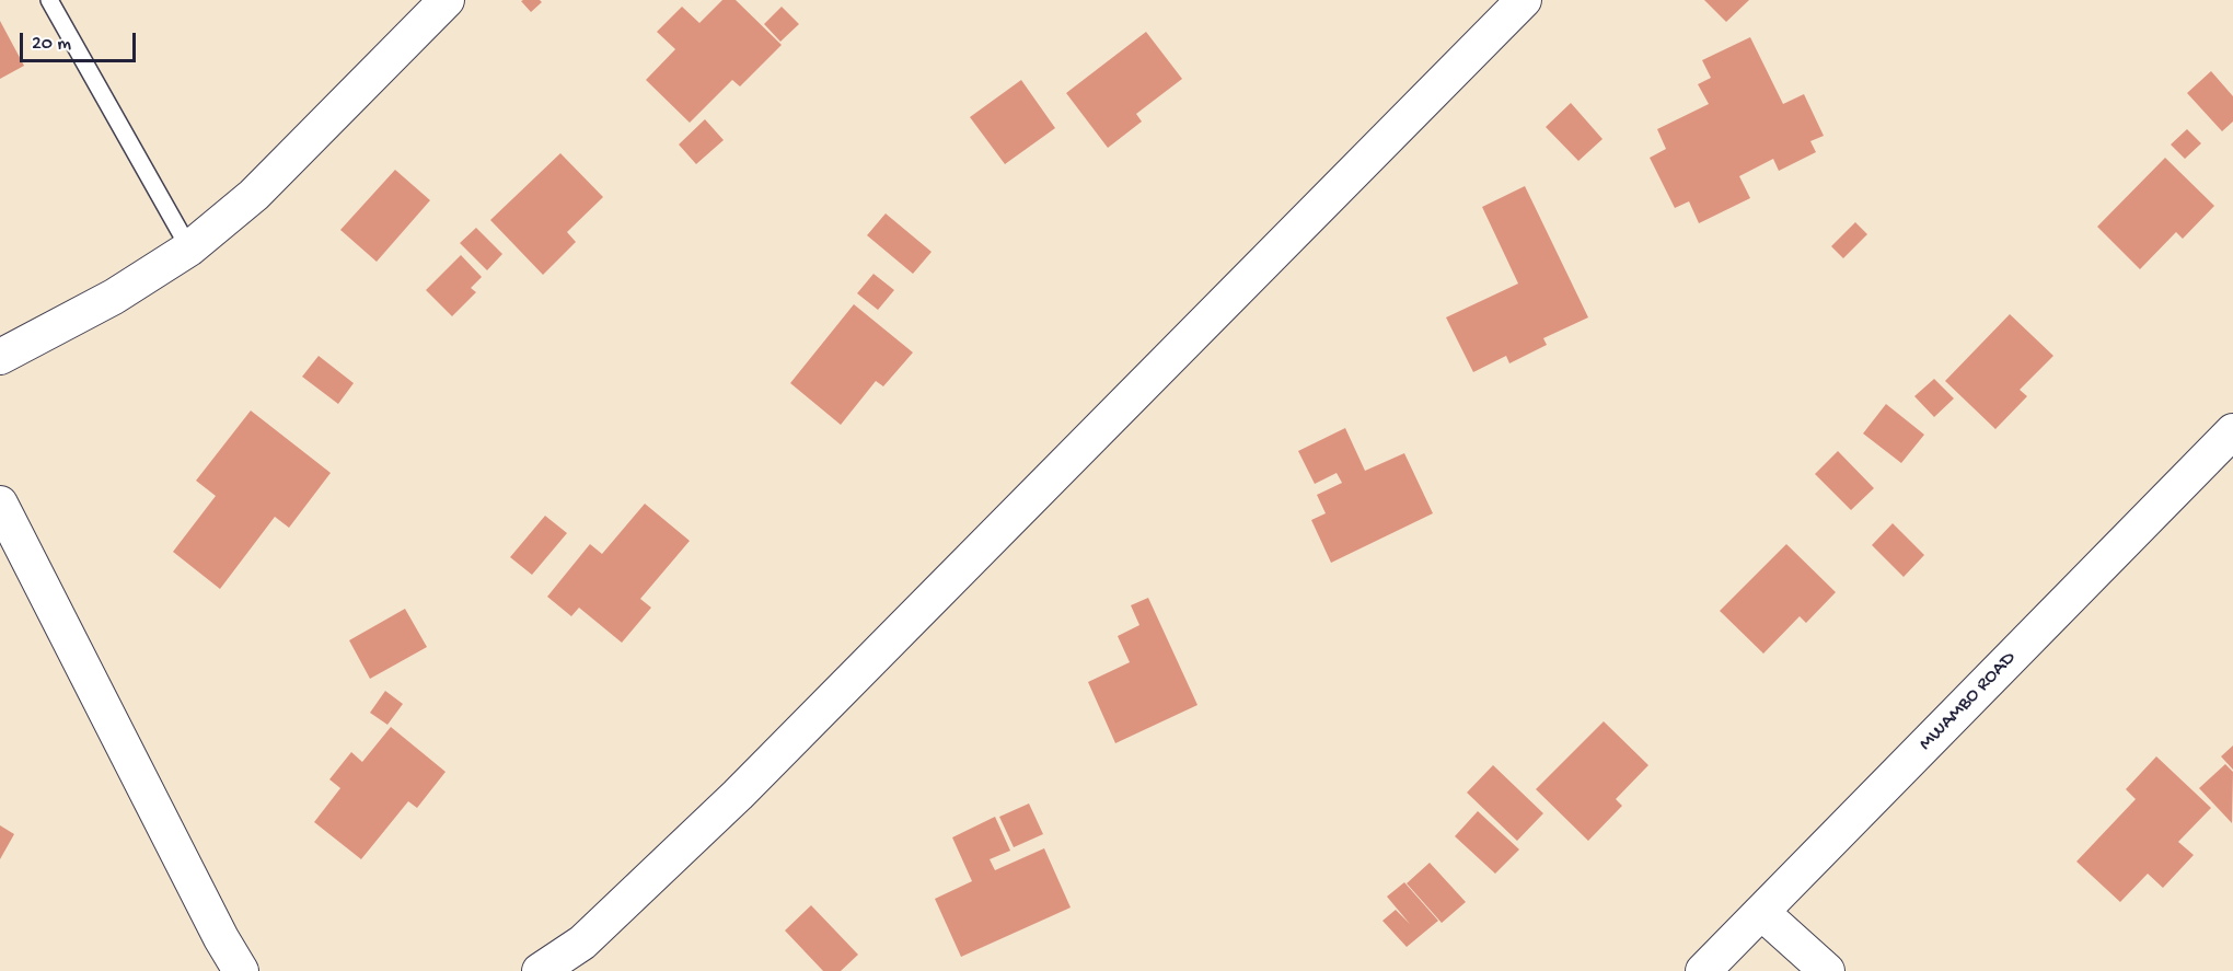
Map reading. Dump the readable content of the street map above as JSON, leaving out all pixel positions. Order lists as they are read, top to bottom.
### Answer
{
  "streets": {
    "street": ["MWAMBO ROAD"]
  },
  "scale_bar": "20 m"
}
